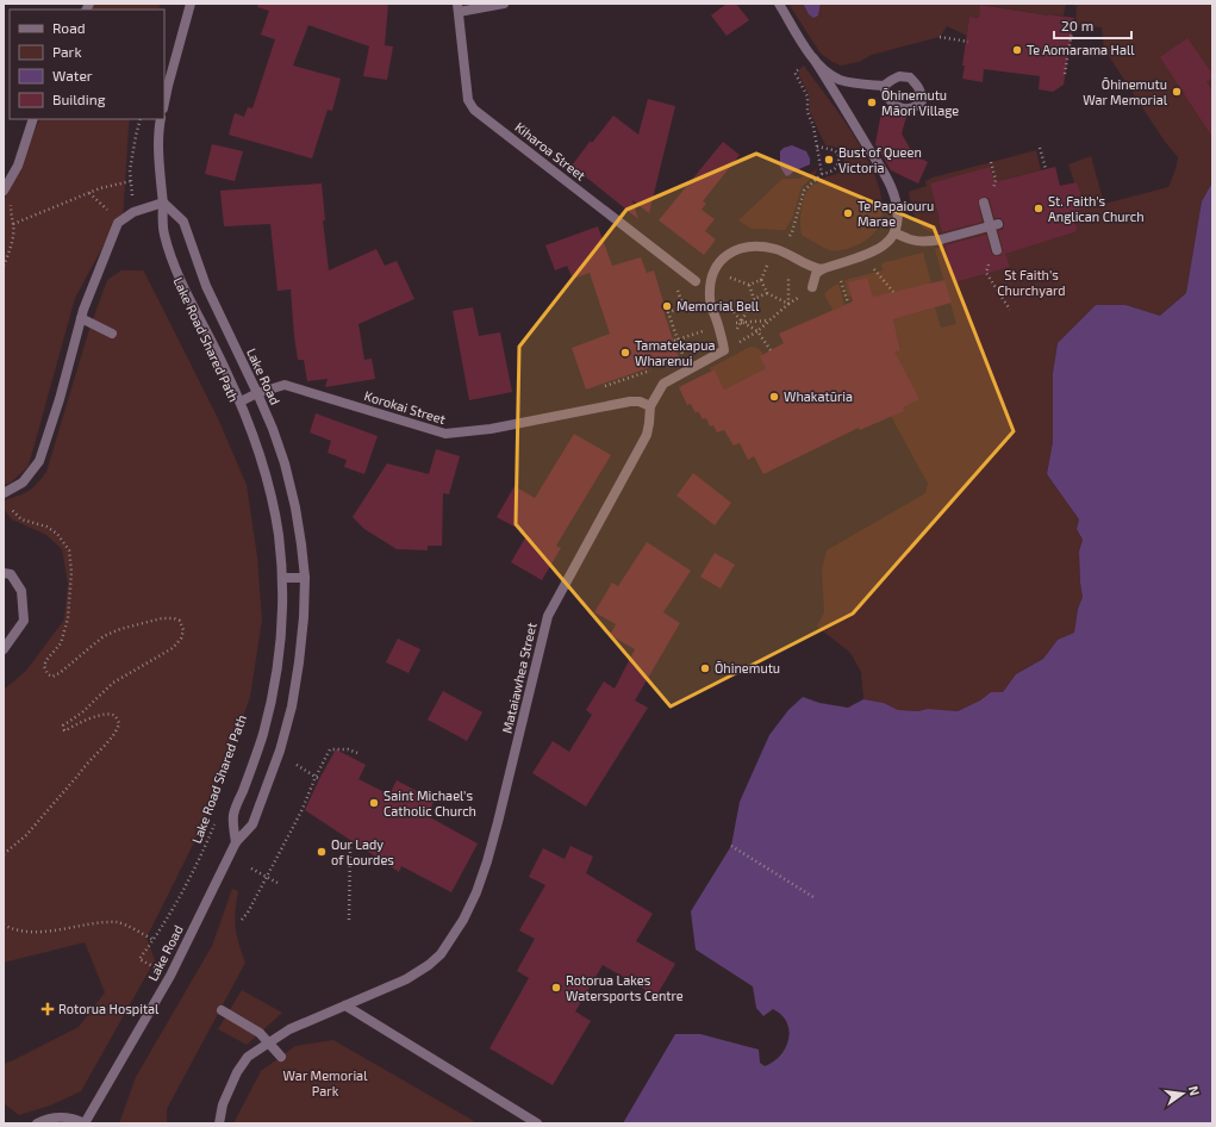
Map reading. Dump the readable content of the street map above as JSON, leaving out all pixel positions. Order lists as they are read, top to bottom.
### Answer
{
  "streets": {
    "street": [
      "Kiharoa Street",
      "Lake Road",
      "Korokai Street",
      "Mataiawhea Street"
    ],
    "path": ["Lake Road Shared Path"]
  },
  "crossings": [
    ["Lake Road", "Korokai Street"],
    ["Korokai Street", "Mataiawhea Street"]
  ],
  "parks": ["St Faith's Churchyard", "War Memorial Park"],
  "places": {
    "other": [
      "Te Aomarama Hall",
      "Ōhinemutu War Memorial",
      "Ōhinemutu Māori Village",
      "Bust of Queen Victoria",
      "St. Faith's Anglican Church",
      "Te Papaiouru Marae",
      "Memorial Bell",
      "Tamatekapua Wharenui",
      "Whakatūria",
      "Ōhinemutu",
      "Saint Michael's Catholic Church",
      "Our Lady of Lourdes",
      "Rotorua Lakes Watersports Centre"
    ],
    "health": ["Rotorua Hospital"]
  },
  "legend": [
    "Road",
    "Park",
    "Water",
    "Building"
  ],
  "scale_bar": "20 m",
  "north": "right"
}
